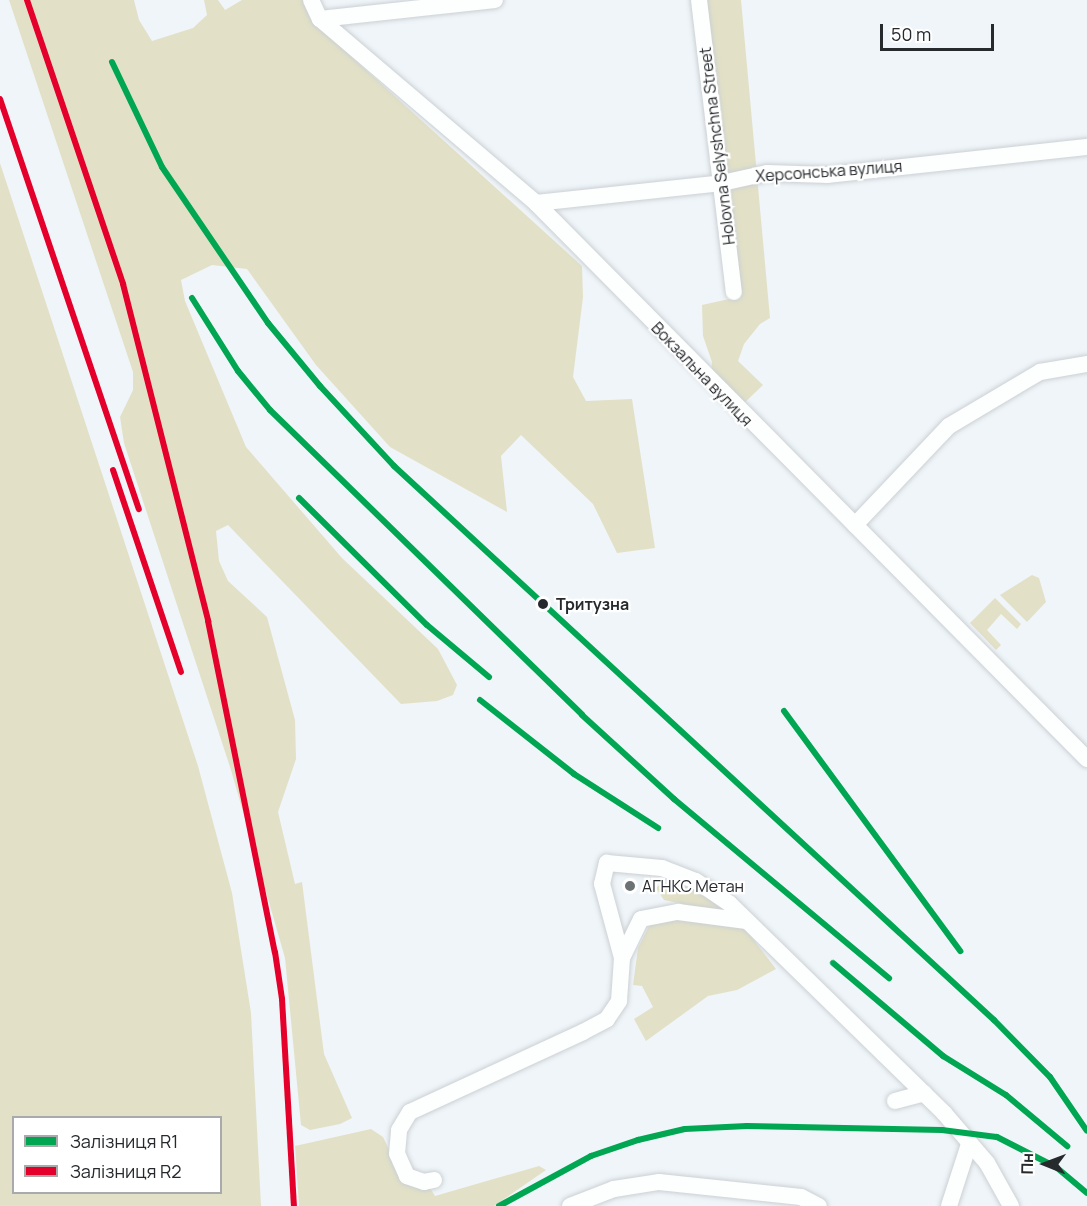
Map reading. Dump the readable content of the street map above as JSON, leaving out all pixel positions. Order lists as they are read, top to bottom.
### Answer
{
  "streets": {
    "street": ["Holovna Selyshchna Street", "Херсонська вулиця", "Вокзальна вулиця"]
  },
  "crossings": [
    ["Holovna Selyshchna Street", "Херсонська вулиця"],
    ["Херсонська вулиця", "Вокзальна вулиця"]
  ],
  "places": ["Тритузна", "АГНКС Метан"],
  "lines": ["rail line R2", "rail line R1"],
  "legend": ["Залізниця R1", "Залізниця R2"],
  "scale_bar": "50 m",
  "north": "left"
}
